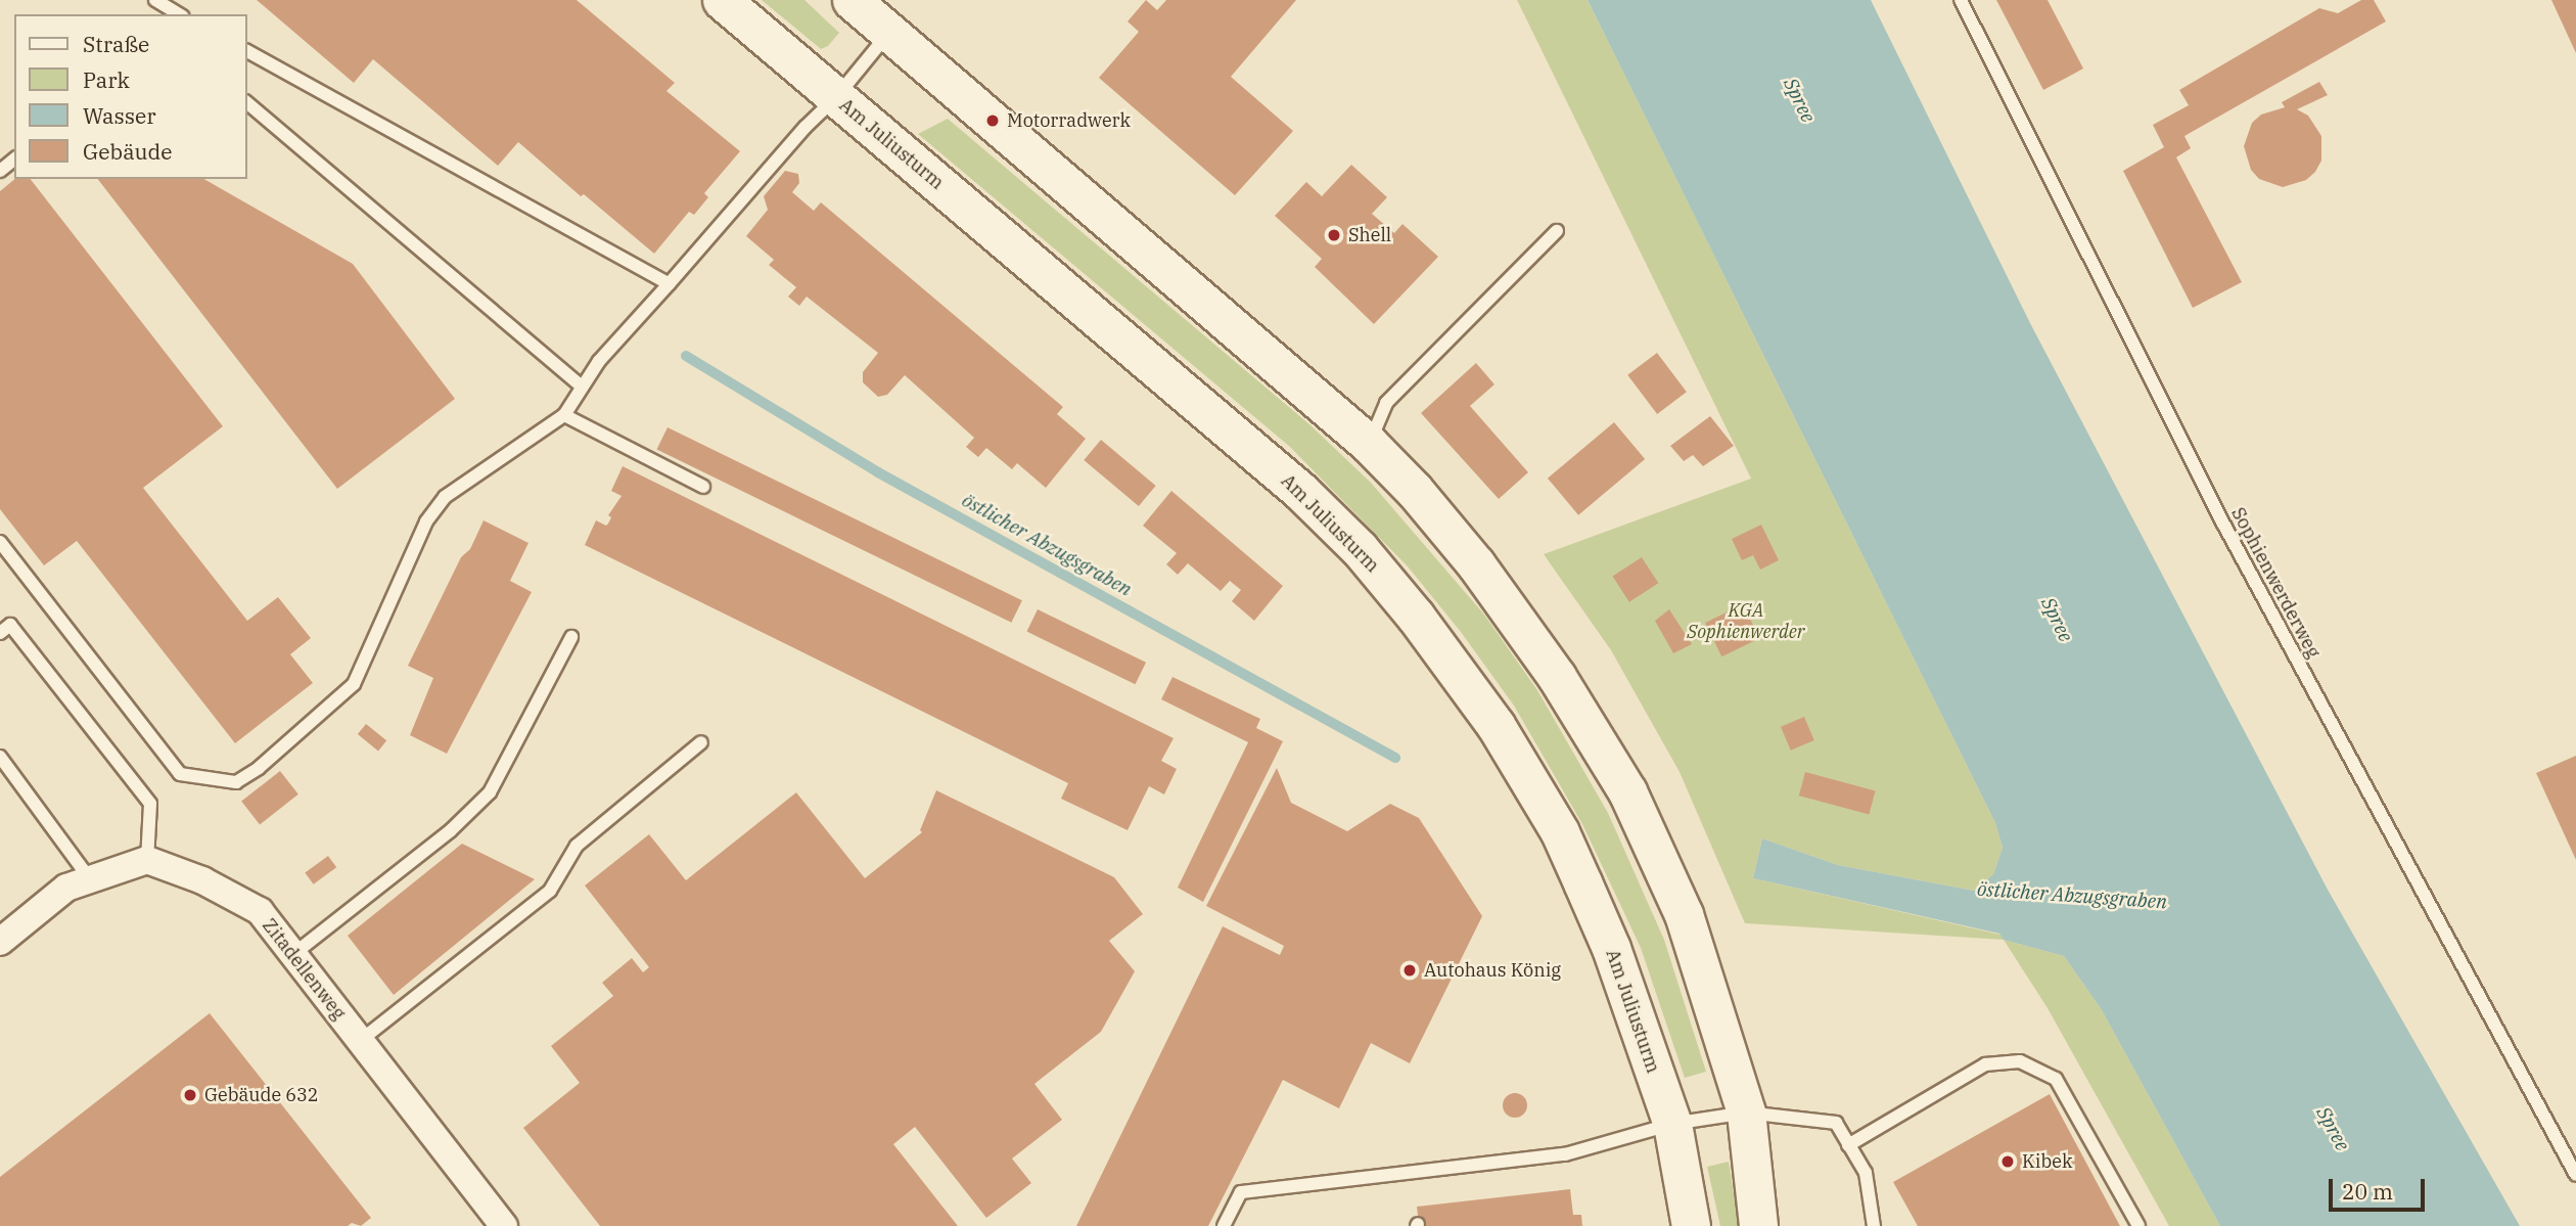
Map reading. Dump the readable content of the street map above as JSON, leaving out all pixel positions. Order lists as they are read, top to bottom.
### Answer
{
  "streets": {
    "main road": ["Am Juliusturm"],
    "street": ["Zitadellenweg"],
    "lane": ["Sophienwerderweg"]
  },
  "water": ["Spree", "östlicher Abzugsgraben"],
  "parks": ["KGA Sophienwerder"],
  "places": [
    "Motorradwerk",
    "Shell",
    "Autohaus König",
    "Gebäude 632",
    "Kibek"
  ],
  "legend": [
    "Straße",
    "Park",
    "Wasser",
    "Gebäude"
  ],
  "scale_bar": "20 m"
}
